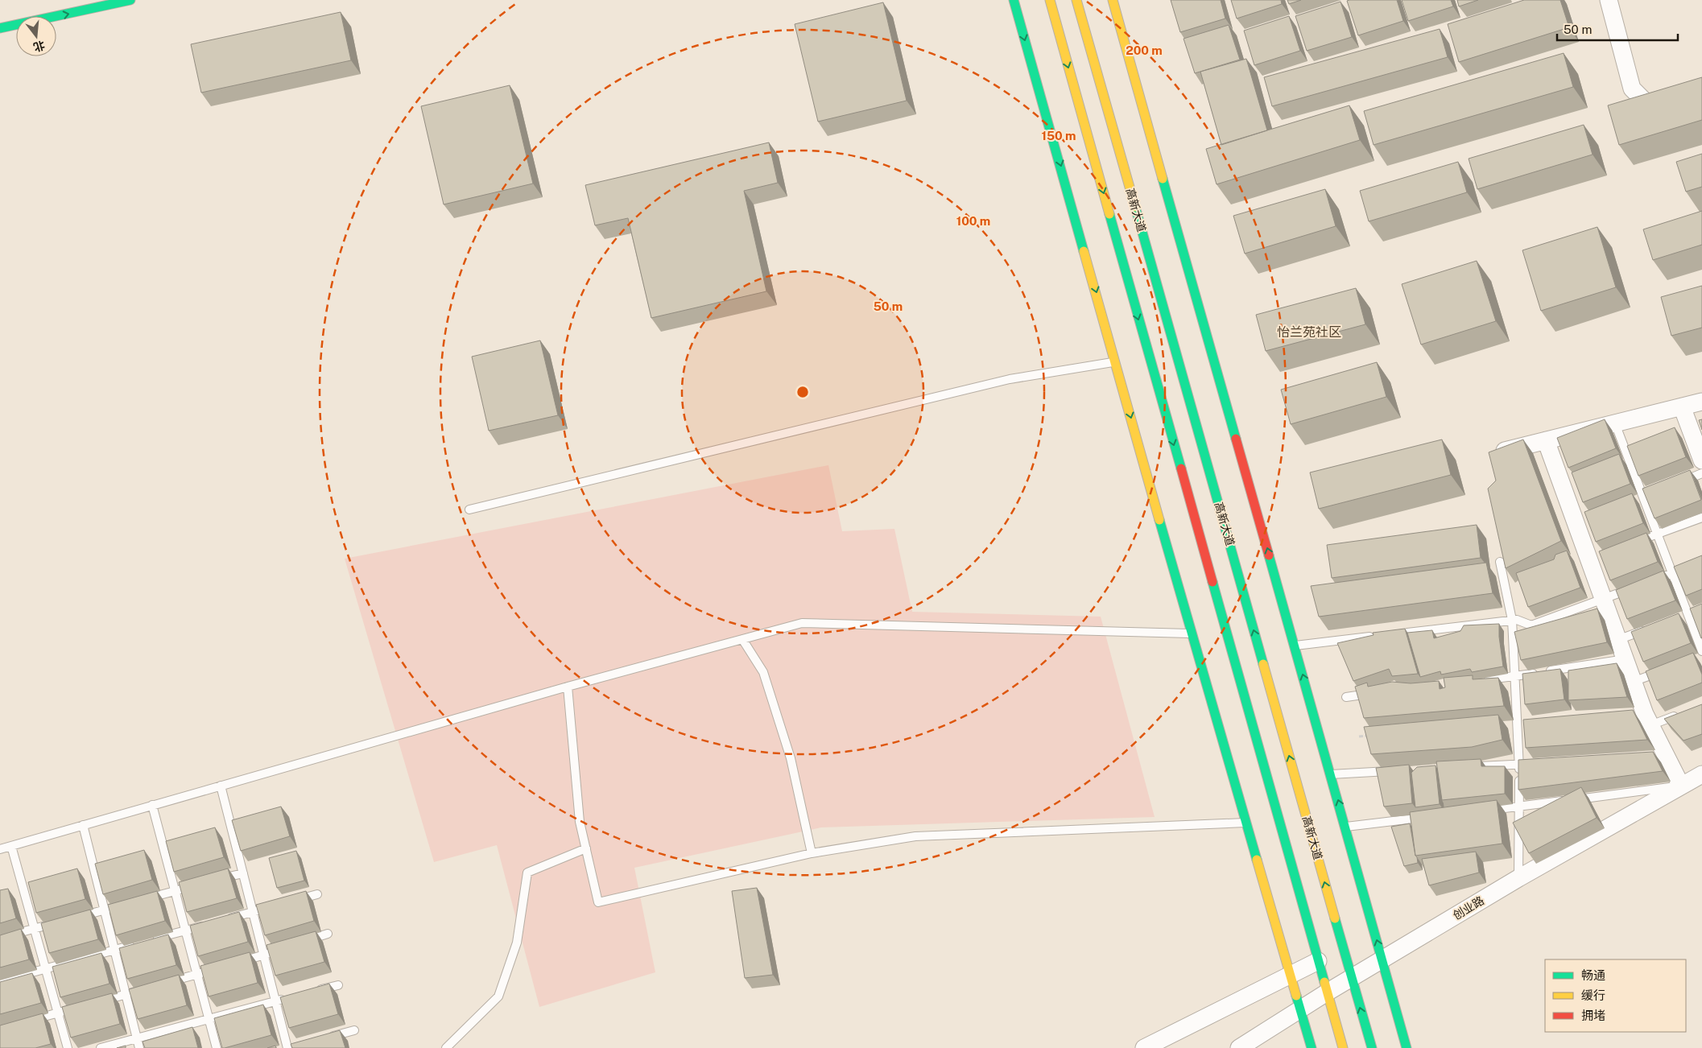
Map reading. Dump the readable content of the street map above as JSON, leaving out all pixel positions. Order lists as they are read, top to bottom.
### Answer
{
  "streets": {
    "main road": ["高新大道"],
    "street": ["创业路"]
  },
  "crossings": [
    ["高新大道", "创业路"]
  ],
  "districts": ["怡兰苑社区"],
  "legend": ["畅通", "缓行", "拥堵"],
  "scale_bar": "50 m",
  "north": "bottom",
  "rings": [
    "200 m",
    "150 m",
    "100 m",
    "50 m"
  ]
}
